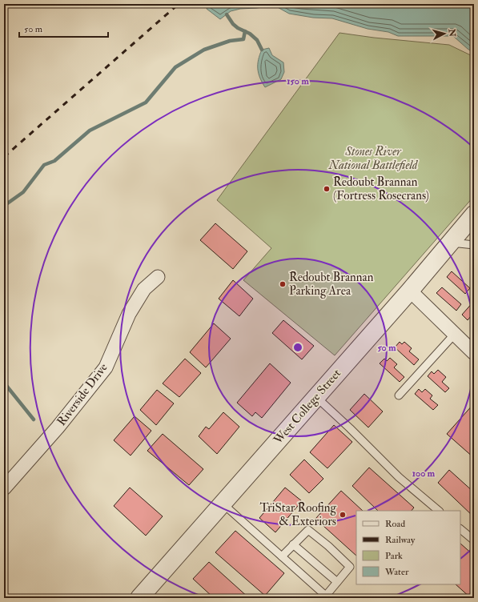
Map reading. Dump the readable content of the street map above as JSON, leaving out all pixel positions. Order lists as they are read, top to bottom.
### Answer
{
  "streets": {
    "street": ["Riverside Drive", "West College Street"]
  },
  "parks": ["Stones River National Battlefield"],
  "places": ["Redoubt Brannan (Fortress Rosecrans)", "Redoubt Brannan Parking Area", "TriStar Roofing & Exteriors"],
  "legend": [
    "Road",
    "Railway",
    "Park",
    "Water"
  ],
  "scale_bar": "50 m",
  "north": "right",
  "rings": ["150 m", "50 m", "100 m"]
}
